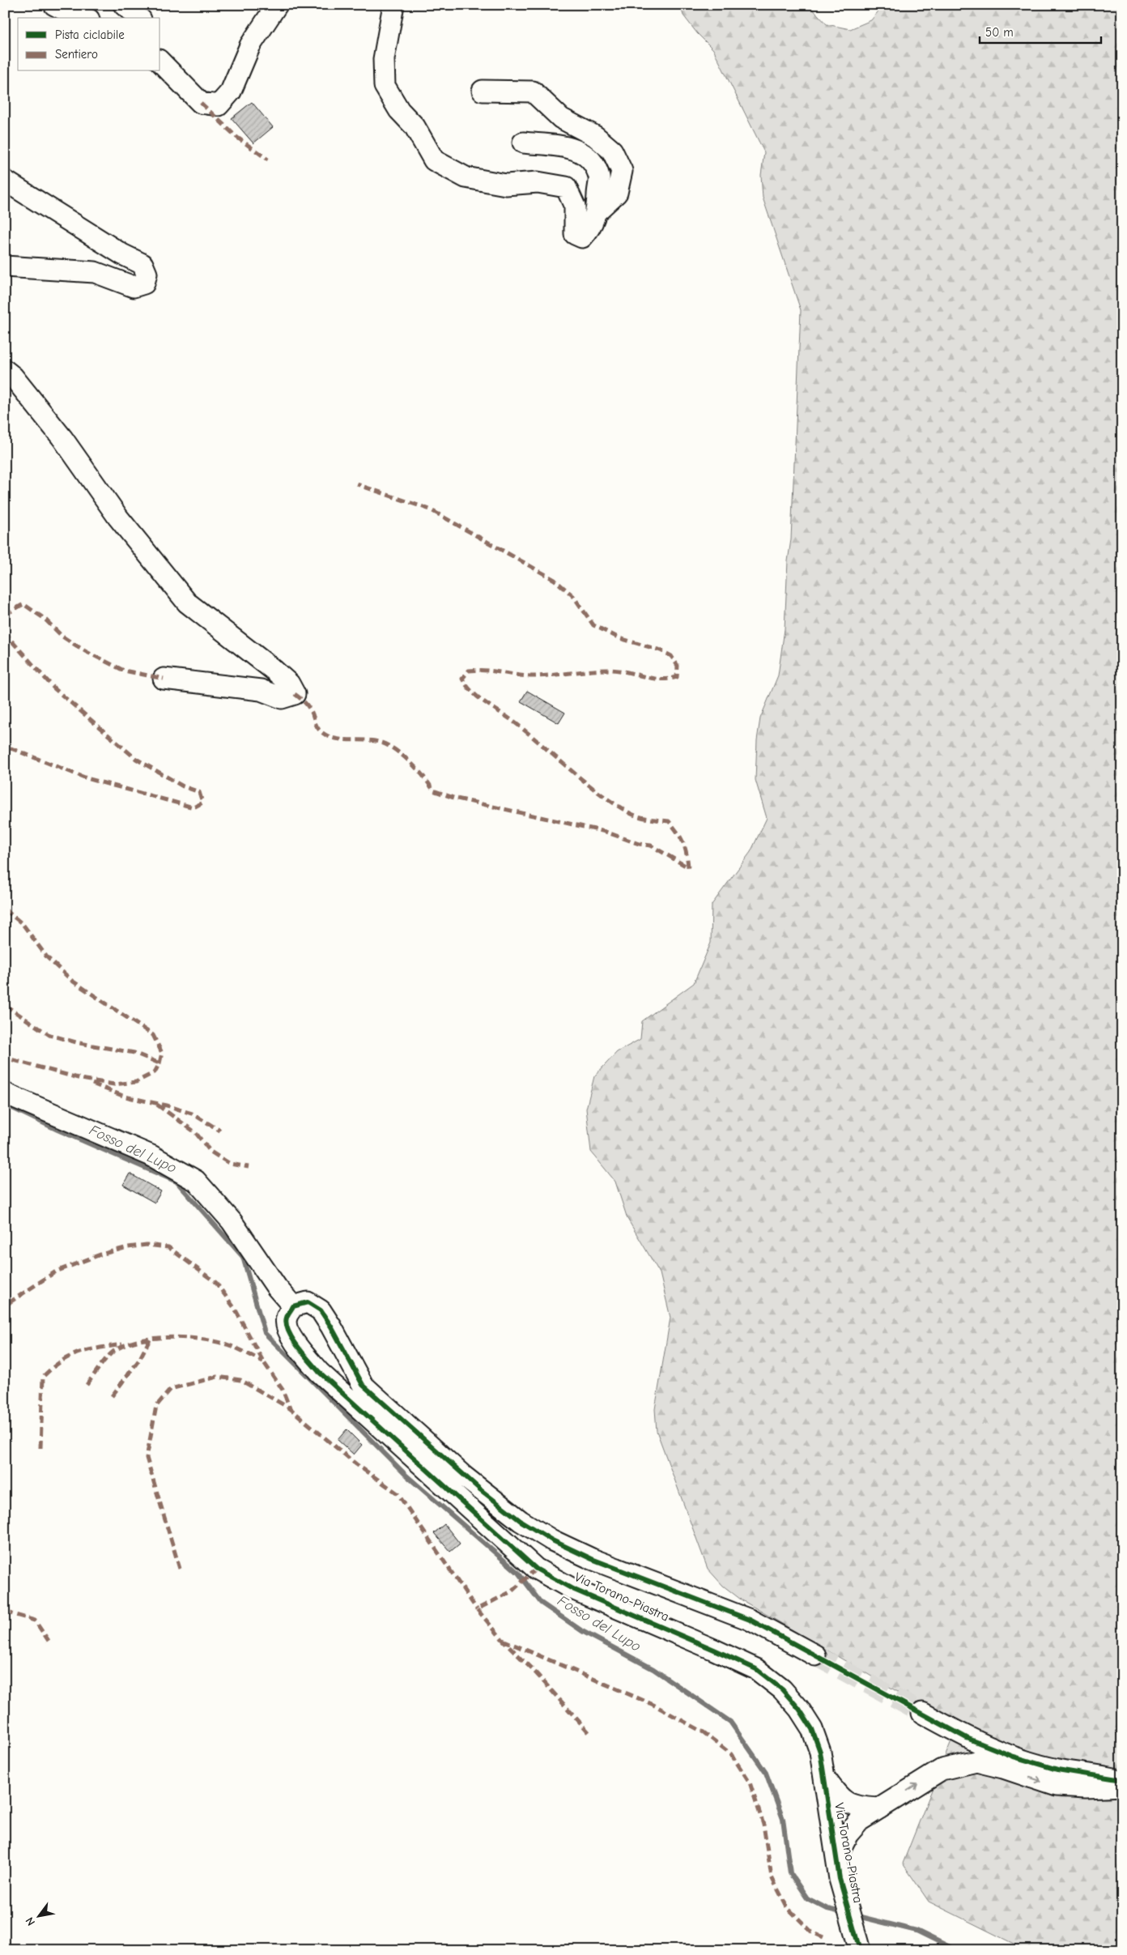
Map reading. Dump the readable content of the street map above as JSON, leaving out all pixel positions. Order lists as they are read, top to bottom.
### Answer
{
  "streets": {
    "street": ["Via Torano-Piastra"]
  },
  "water": ["Fosso del Lupo"],
  "legend": ["Pista ciclabile", "Sentiero"],
  "scale_bar": "50 m",
  "north": "bottom left"
}
